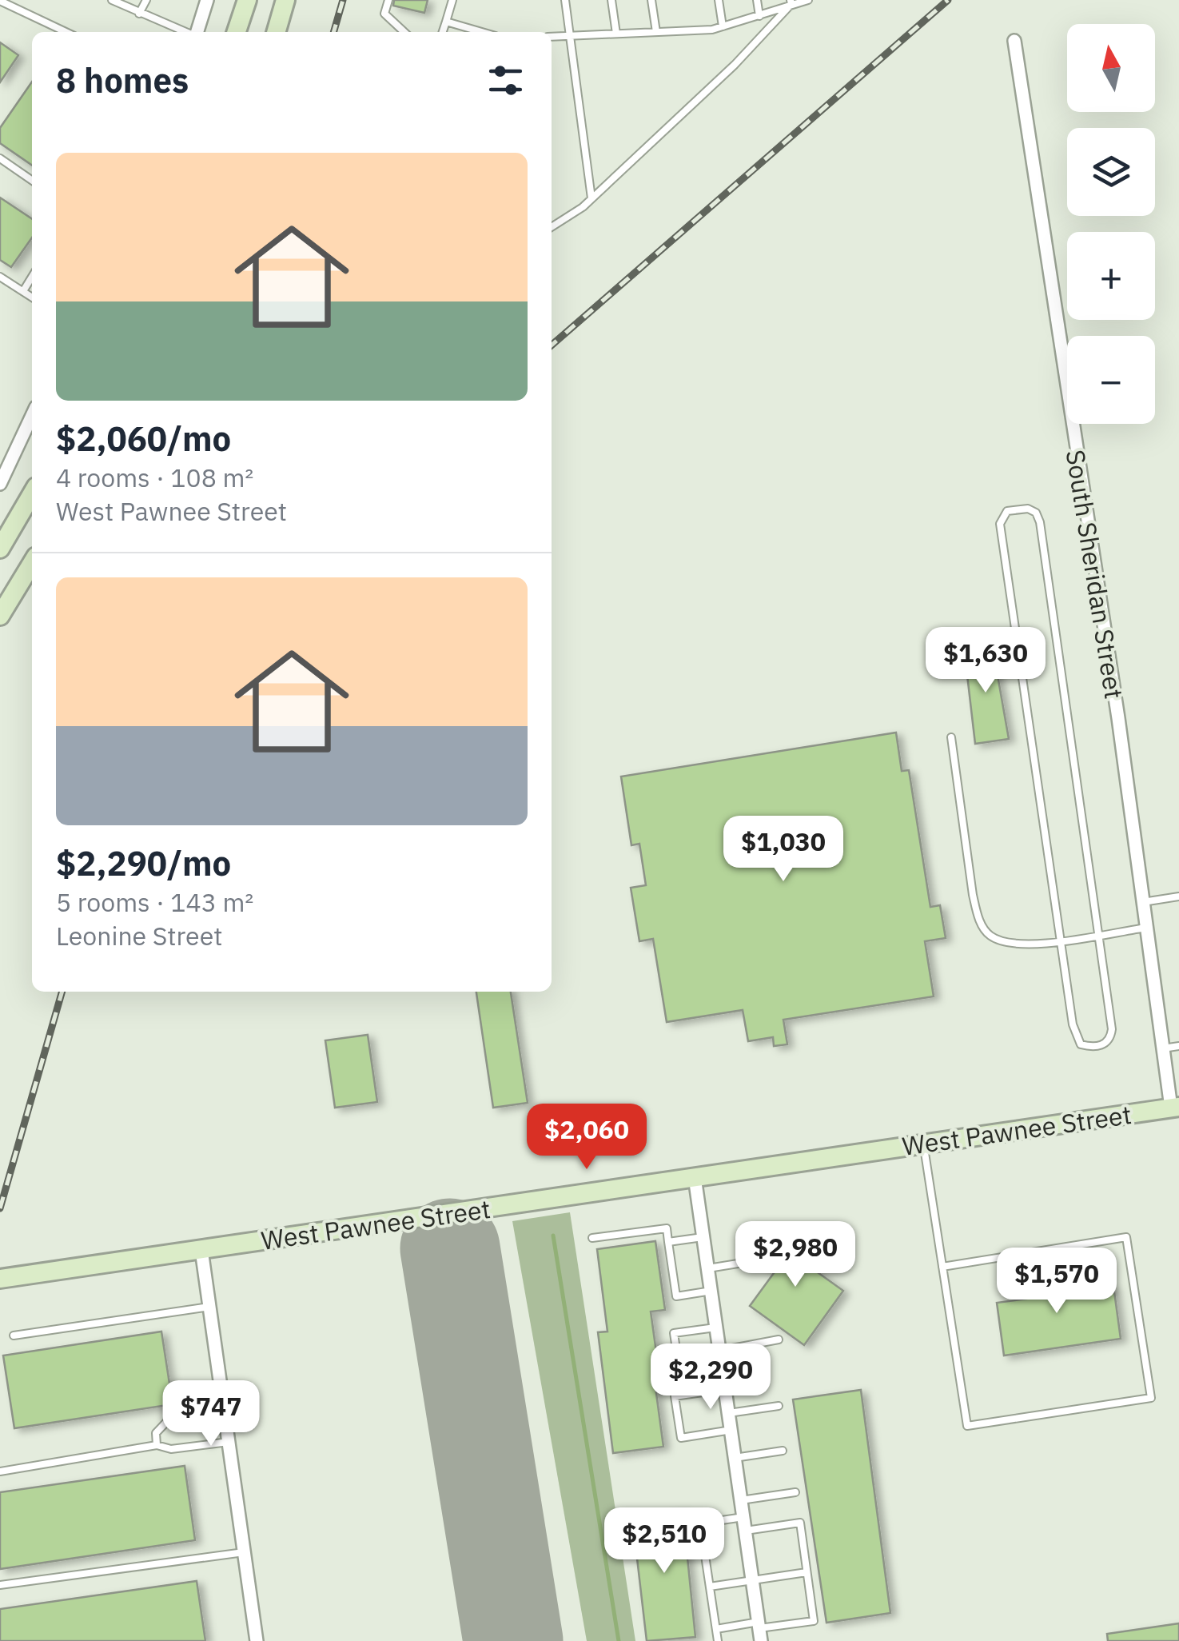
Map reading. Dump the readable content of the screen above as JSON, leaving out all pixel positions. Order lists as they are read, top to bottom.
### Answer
{
  "streets": {
    "main road": ["West Pawnee Street"],
    "street": ["South Sheridan Street"]
  },
  "crossings": [
    ["South Sheridan Street", "West Pawnee Street"]
  ],
  "north": "top",
  "page": {
    "map_buttons": ["+", "−"],
    "heading": "8 homes",
    "list": [
      {
        "name": "$2,060/mo",
        "note": "4 rooms · 108 m² · West Pawnee Street"
      },
      {
        "name": "$2,290/mo",
        "note": "5 rooms · 143 m² · Leonine Street"
      }
    ],
    "price": [
      "$1,630",
      "$1,030",
      "$2,060",
      "$2,980",
      "$1,570",
      "$2,290",
      "$747",
      "$2,510"
    ]
  }
}
